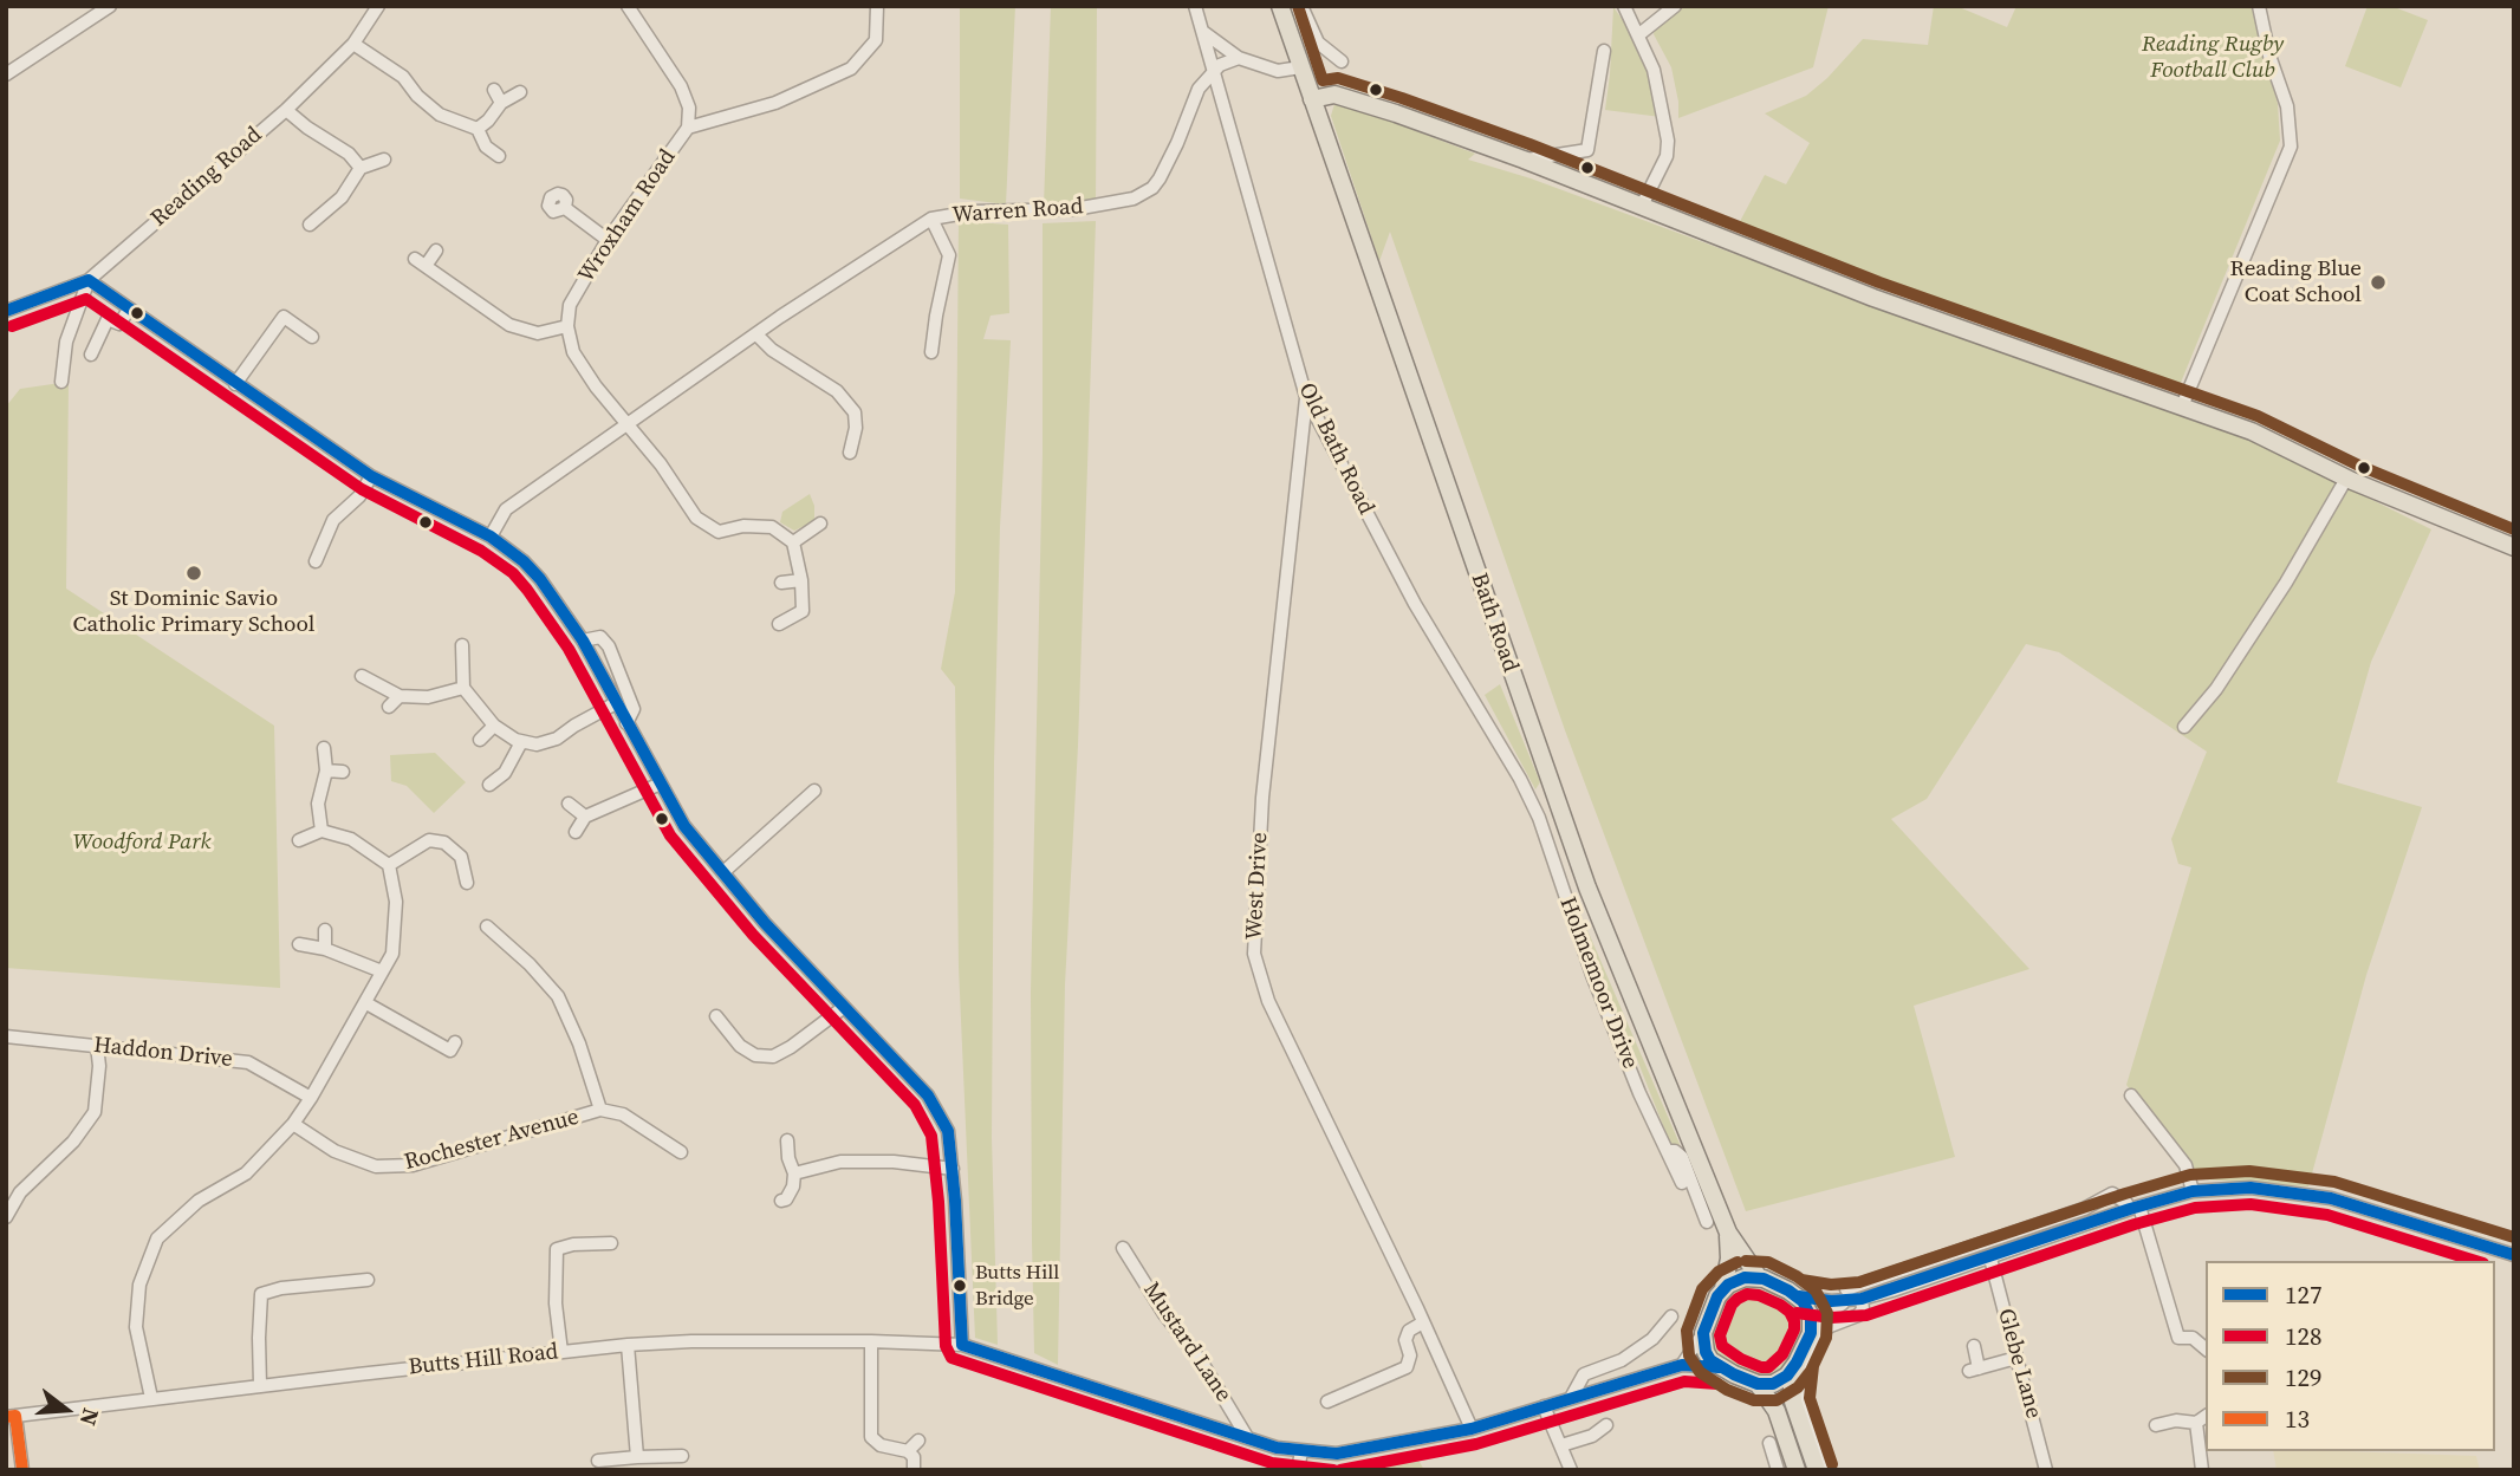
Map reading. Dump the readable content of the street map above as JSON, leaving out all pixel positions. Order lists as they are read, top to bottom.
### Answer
{
  "streets": {
    "main road": ["Bath Road"],
    "street": [
      "Reading Road",
      "Warren Road",
      "Wroxham Road",
      "Old Bath Road",
      "West Drive",
      "Holmemoor Drive",
      "Haddon Drive",
      "Rochester Avenue",
      "Mustard Lane",
      "Butts Hill Road",
      "Glebe Lane"
    ]
  },
  "crossings": [
    ["Warren Road", "Old Bath Road"],
    ["Old Bath Road", "West Drive"],
    ["Old Bath Road", "Holmemoor Drive"],
    ["Mustard Lane", "Butts Hill Road"]
  ],
  "parks": ["Reading Rugby Football Club", "Woodford Park"],
  "places": ["Reading Blue Coat School", "St Dominic Savio Catholic Primary School", "Butts Hill Bridge"],
  "lines": [
    "transit line 129",
    "transit line 127",
    "transit line 128",
    "transit line 13"
  ],
  "legend": [
    "127",
    "128",
    "129",
    "13"
  ],
  "north": "right"
}
